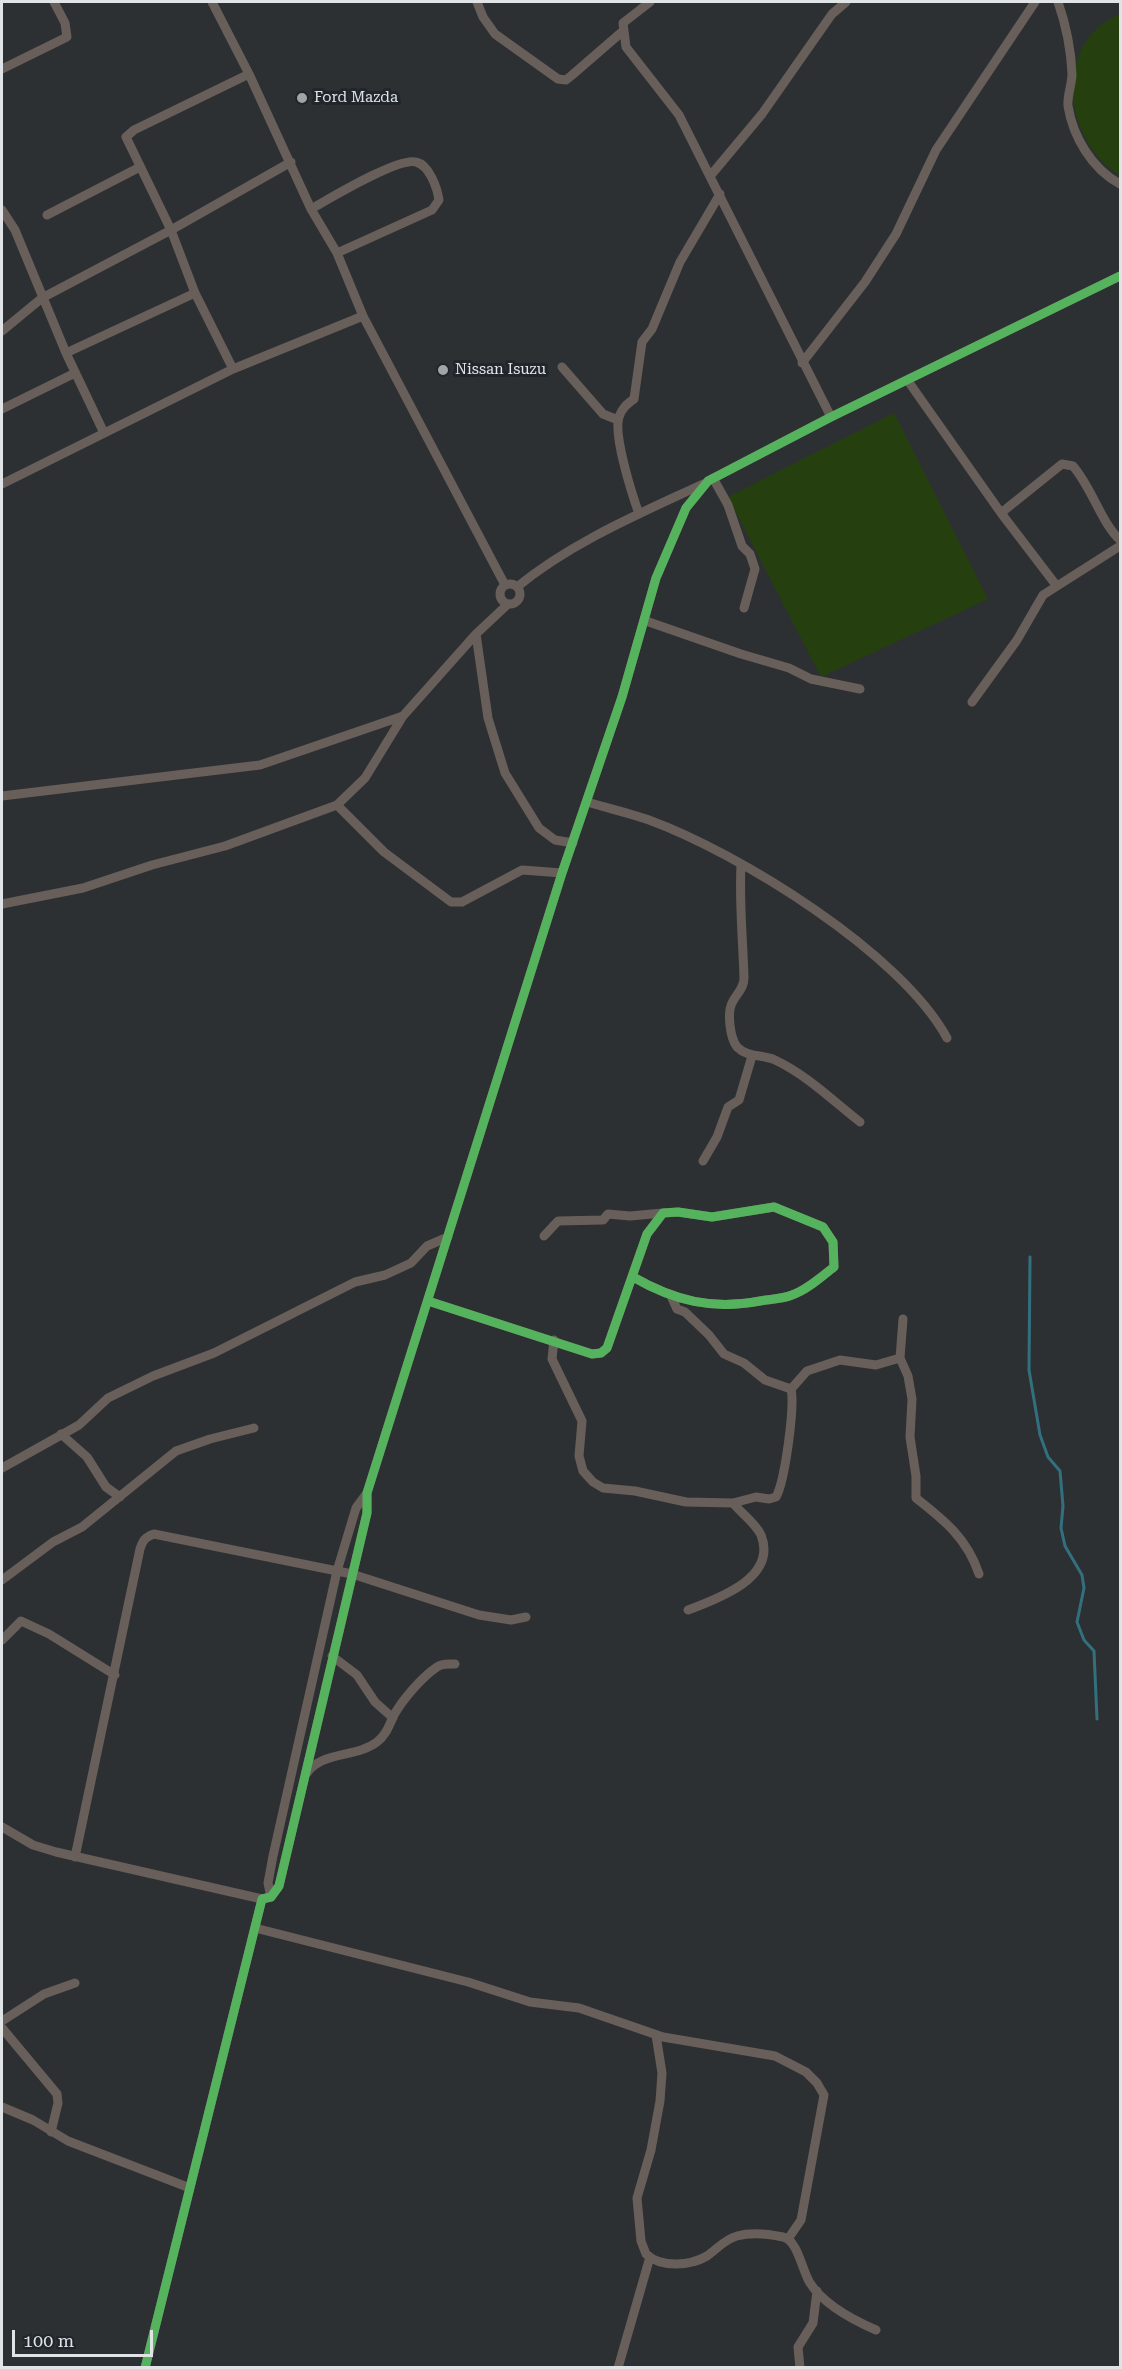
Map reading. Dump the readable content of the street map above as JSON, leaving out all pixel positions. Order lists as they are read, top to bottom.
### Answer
{
  "places": ["Ford Mazda", "Nissan Isuzu"],
  "scale_bar": "100 m"
}
